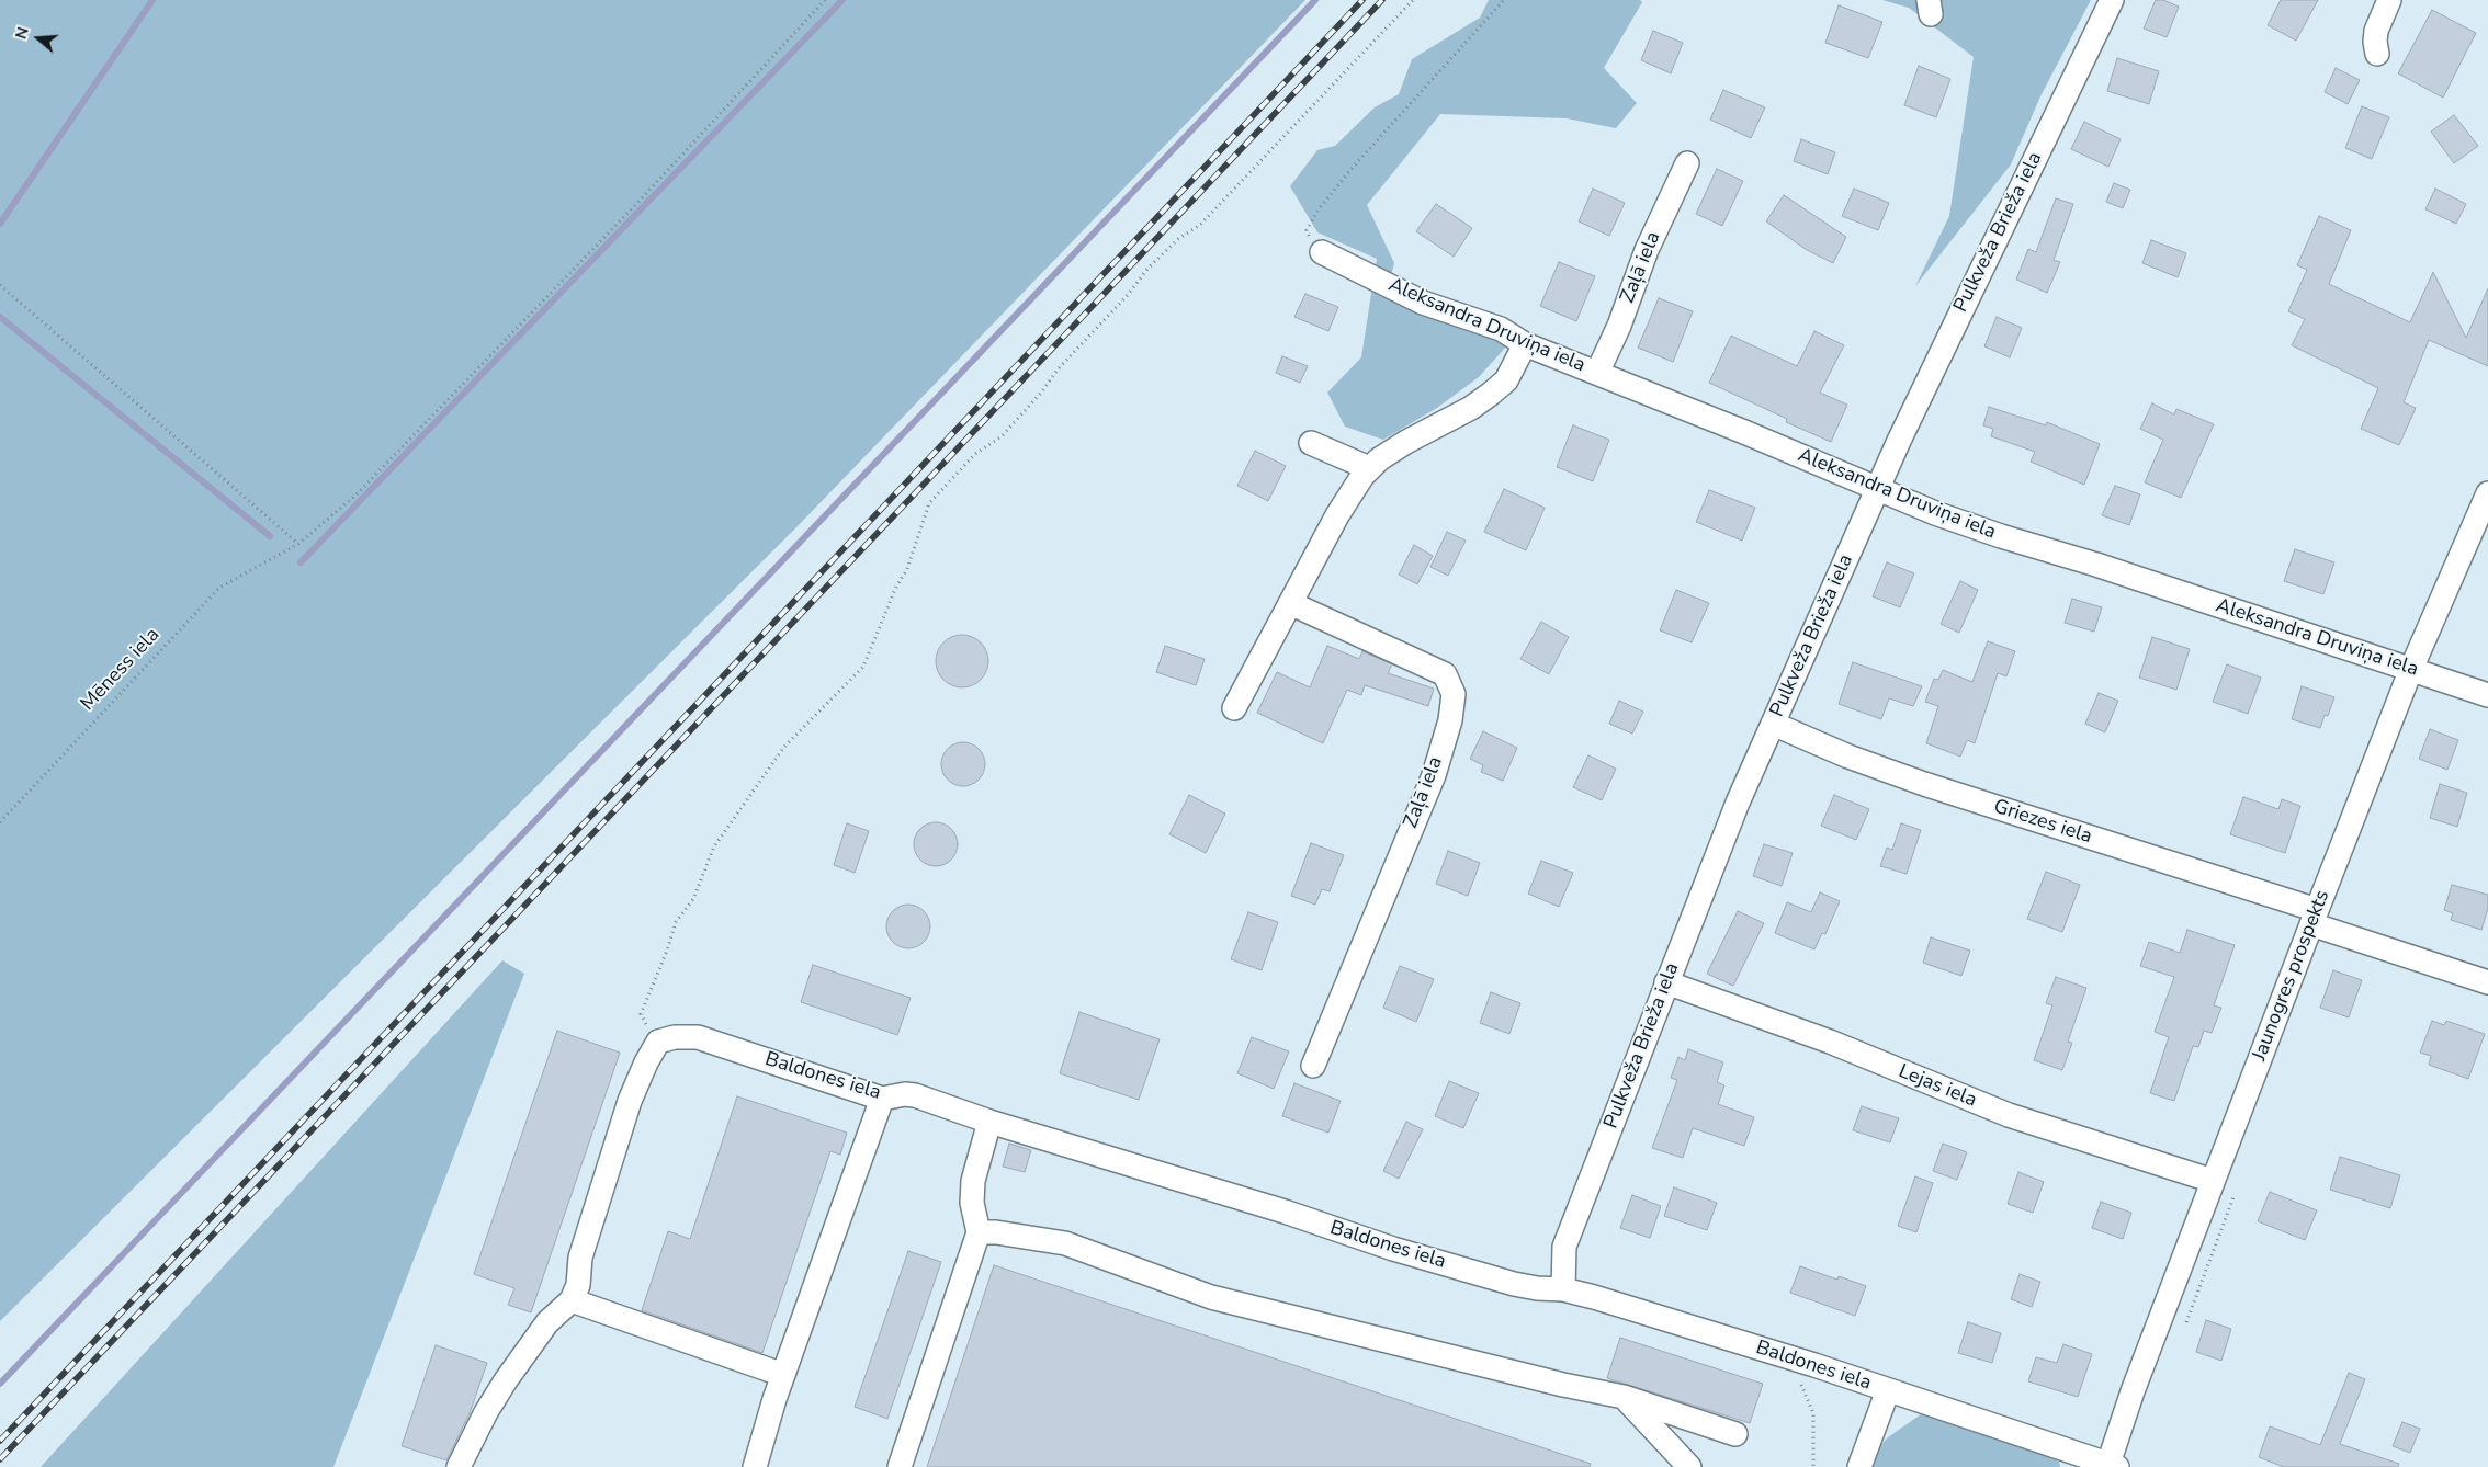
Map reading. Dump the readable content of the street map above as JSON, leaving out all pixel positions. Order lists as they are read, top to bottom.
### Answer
{
  "streets": {
    "street": [
      "Pulkveža Brieža iela",
      "Zaļā iela",
      "Aleksandra Druviņa iela",
      "Griezes iela",
      "Jaunogres prospekts",
      "Baldones iela",
      "Lejas iela"
    ],
    "path": ["Mēness iela"]
  },
  "crossings": [
    ["Pulkveža Brieža iela", "Aleksandra Druviņa iela"],
    ["Pulkveža Brieža iela", "Griezes iela"],
    ["Pulkveža Brieža iela", "Baldones iela"],
    ["Pulkveža Brieža iela", "Lejas iela"],
    ["Zaļā iela", "Aleksandra Druviņa iela"],
    ["Aleksandra Druviņa iela", "Jaunogres prospekts"],
    ["Griezes iela", "Jaunogres prospekts"],
    ["Jaunogres prospekts", "Baldones iela"],
    ["Jaunogres prospekts", "Lejas iela"]
  ],
  "north": "left"
}
